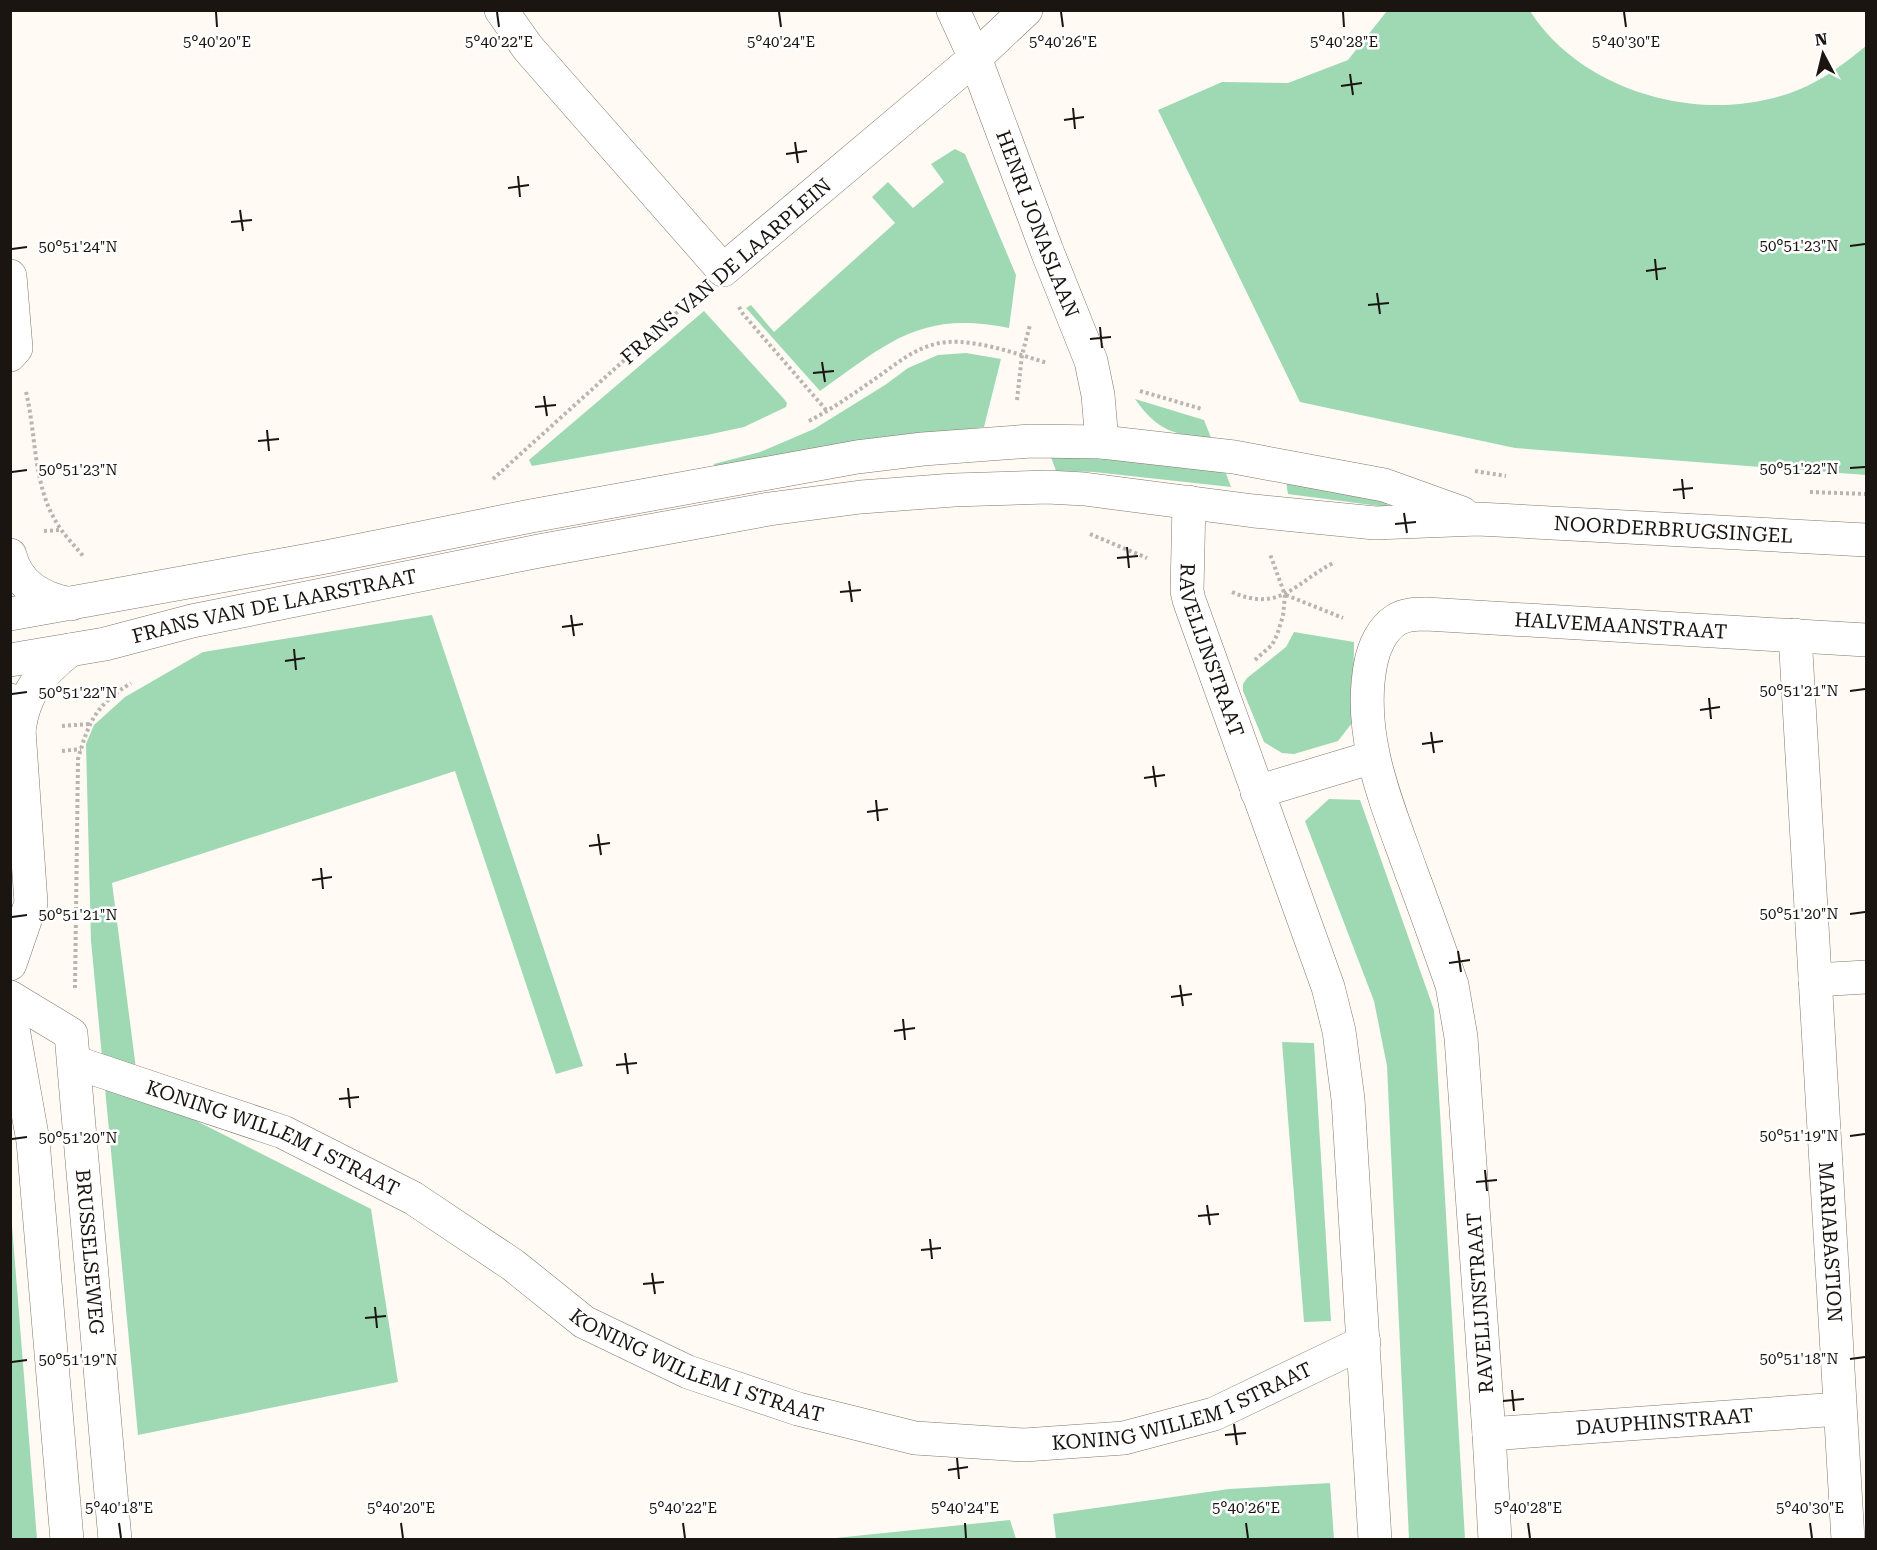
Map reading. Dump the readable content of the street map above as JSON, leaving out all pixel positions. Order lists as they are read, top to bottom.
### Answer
{
  "streets": {
    "street": [
      "HENRI JONASLAAN",
      "FRANS VAN DE LAARPLEIN",
      "NOORDERBRUGSINGEL",
      "FRANS VAN DE LAARSTRAAT",
      "HALVEMAANSTRAAT",
      "RAVELIJNSTRAAT",
      "KONING WILLEM I STRAAT",
      "MARIABASTION",
      "BRUSSELSEWEG",
      "DAUPHINSTRAAT"
    ]
  },
  "crossings": [
    ["HENRI JONASLAAN", "FRANS VAN DE LAARPLEIN"],
    ["HENRI JONASLAAN", "NOORDERBRUGSINGEL"],
    ["NOORDERBRUGSINGEL", "RAVELIJNSTRAAT"],
    ["HALVEMAANSTRAAT", "RAVELIJNSTRAAT"],
    ["HALVEMAANSTRAAT", "MARIABASTION"],
    ["RAVELIJNSTRAAT", "KONING WILLEM I STRAAT"],
    ["RAVELIJNSTRAAT", "DAUPHINSTRAAT"],
    ["KONING WILLEM I STRAAT", "BRUSSELSEWEG"],
    ["MARIABASTION", "DAUPHINSTRAAT"]
  ],
  "north": "top",
  "coordinates": [
    "5°40'20\"E",
    "5°40'22\"E",
    "5°40'24\"E",
    "5°40'26\"E",
    "5°40'28\"E",
    "5°40'30\"E",
    "50°51'23\"N",
    "50°51'24\"N",
    "50°51'22\"N",
    "50°51'21\"N",
    "50°51'20\"N",
    "50°51'19\"N",
    "50°51'18\"N",
    "5°40'18\"E"
  ]
}
